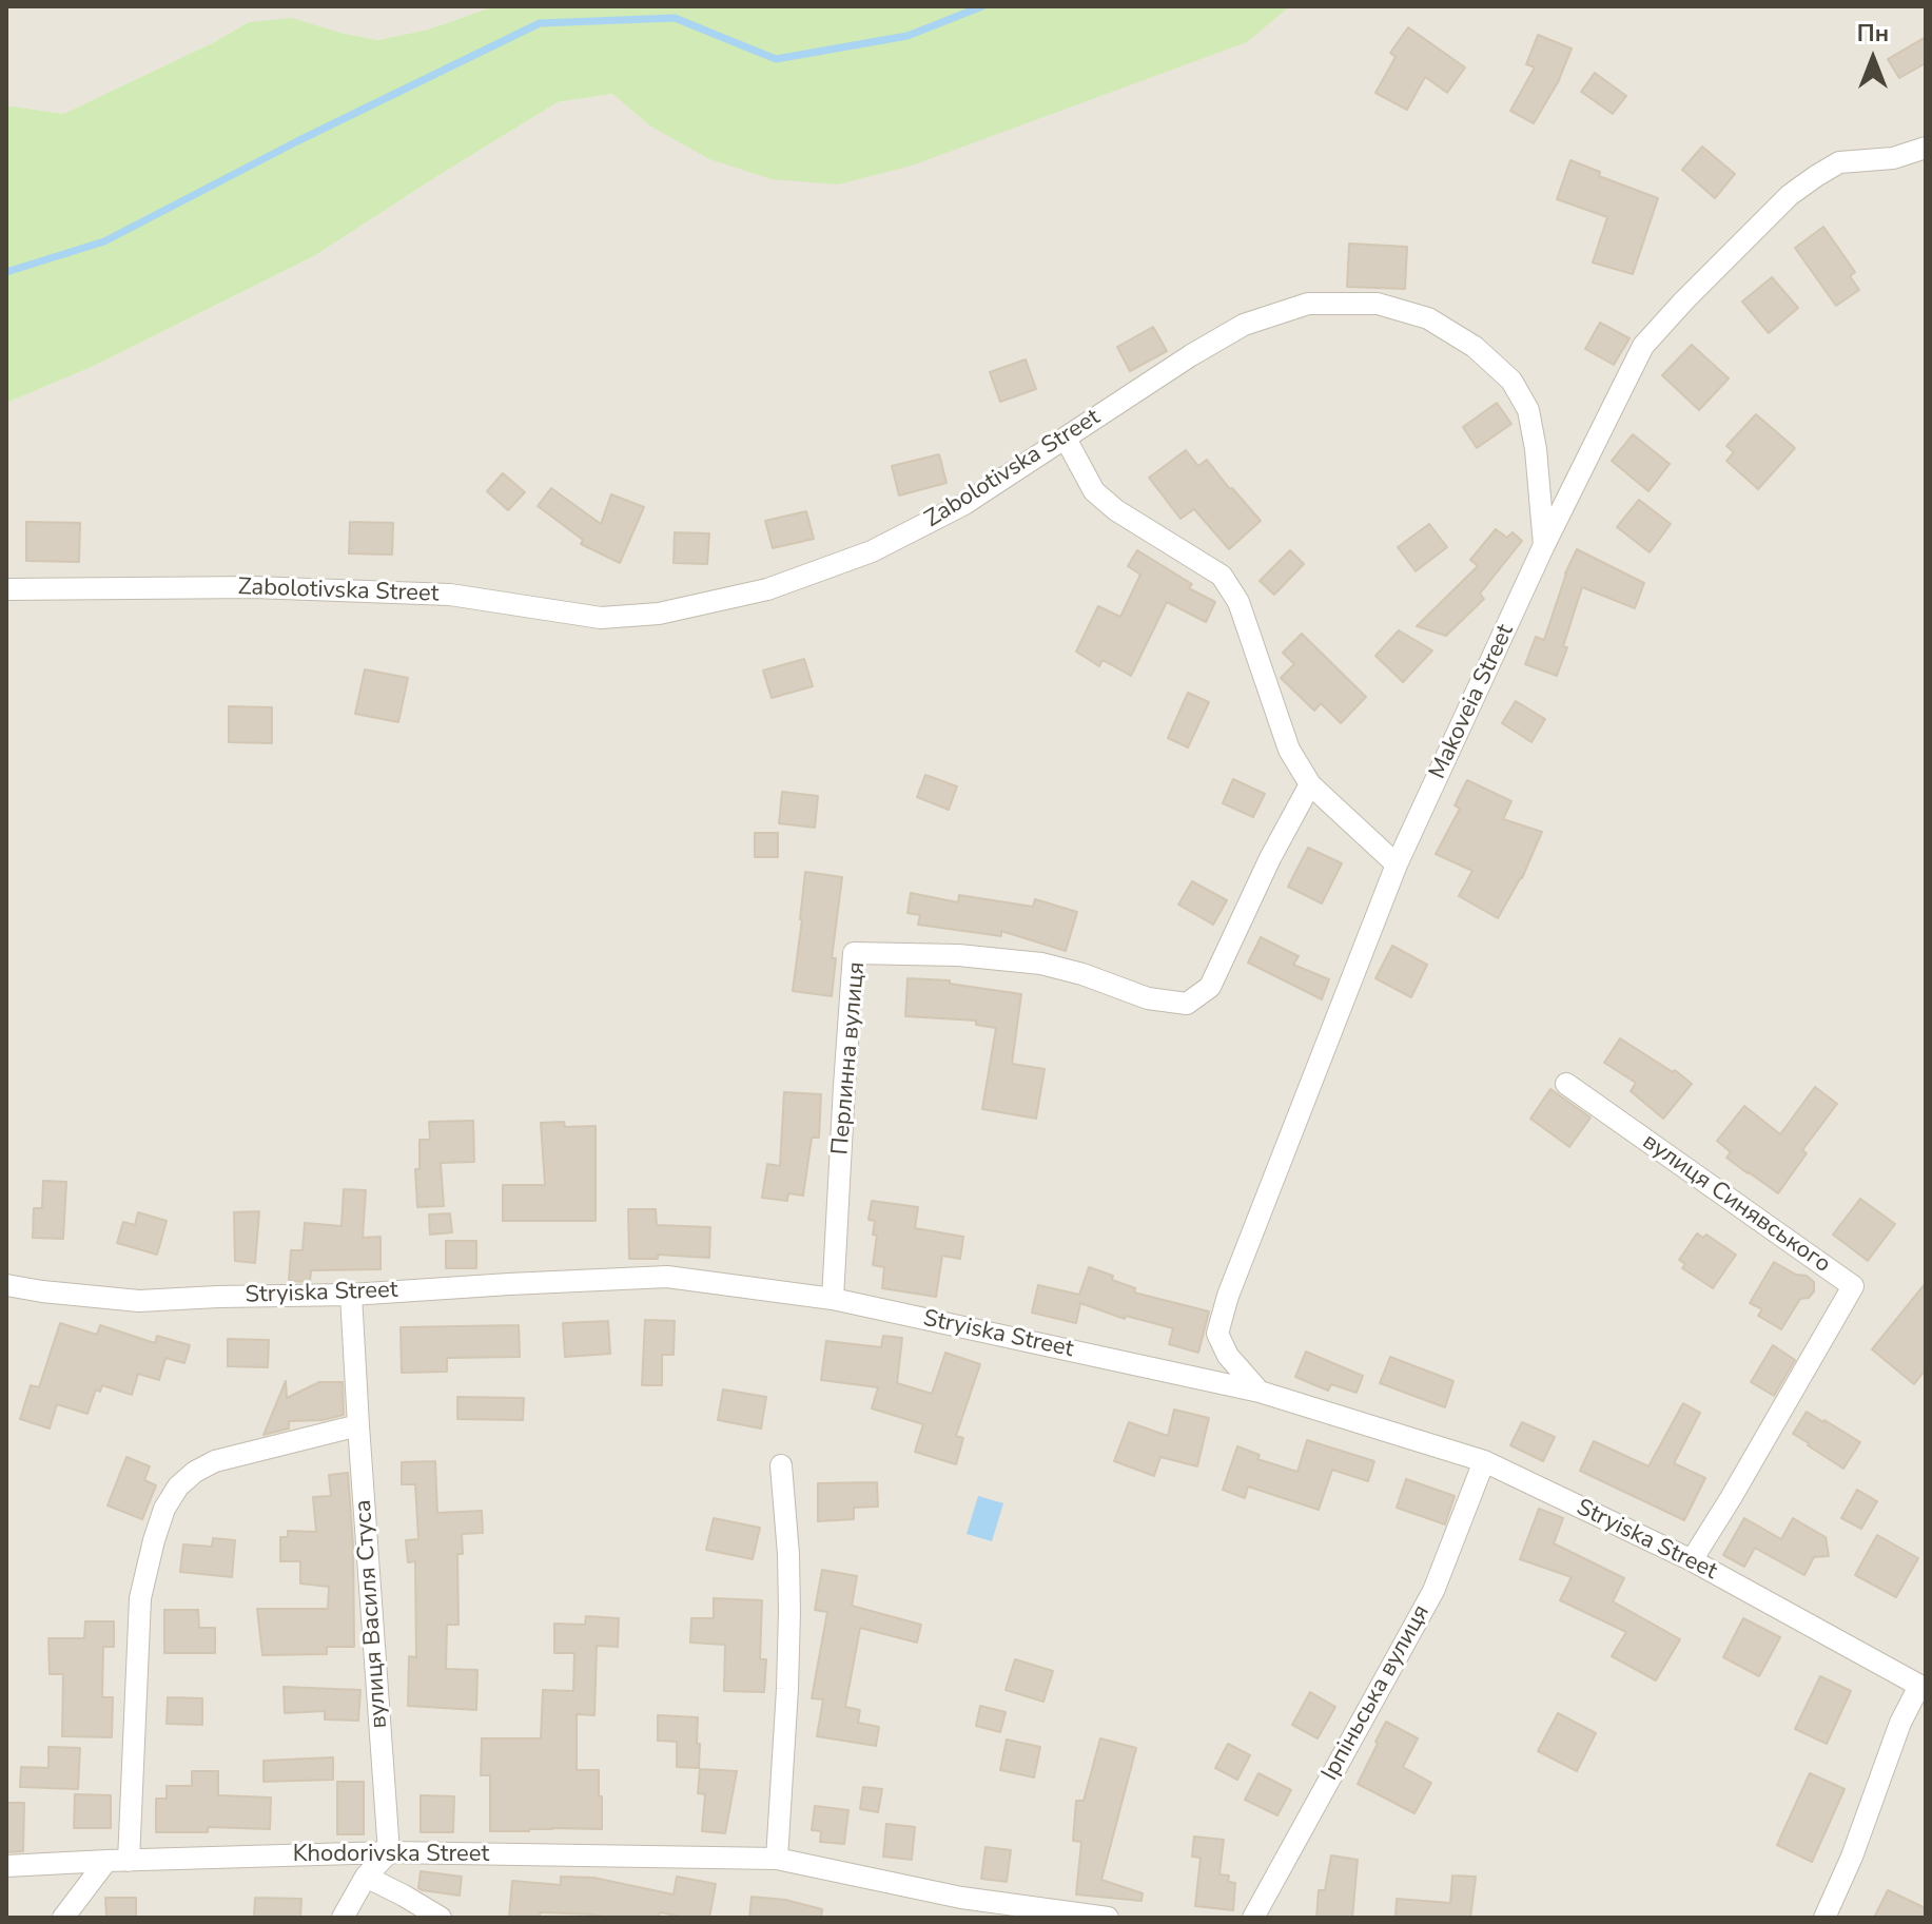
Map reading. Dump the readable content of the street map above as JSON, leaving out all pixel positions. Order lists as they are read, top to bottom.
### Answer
{
  "streets": {
    "street": [
      "Zabolotivska Street",
      "Makoveia Street",
      "Перлинна вулиця",
      "вулиця Синявського",
      "Stryiska Street",
      "вулиця Василя Стуса",
      "Ірпіньська вулиця",
      "Khodorivska Street"
    ]
  },
  "crossings": [
    ["Zabolotivska Street", "Makoveia Street"],
    ["Makoveia Street", "Stryiska Street"],
    ["Перлинна вулиця", "Stryiska Street"],
    ["вулиця Синявського", "Stryiska Street"],
    ["Stryiska Street", "вулиця Василя Стуса"],
    ["Stryiska Street", "Ірпіньська вулиця"],
    ["вулиця Василя Стуса", "Khodorivska Street"]
  ],
  "north": "top"
}
